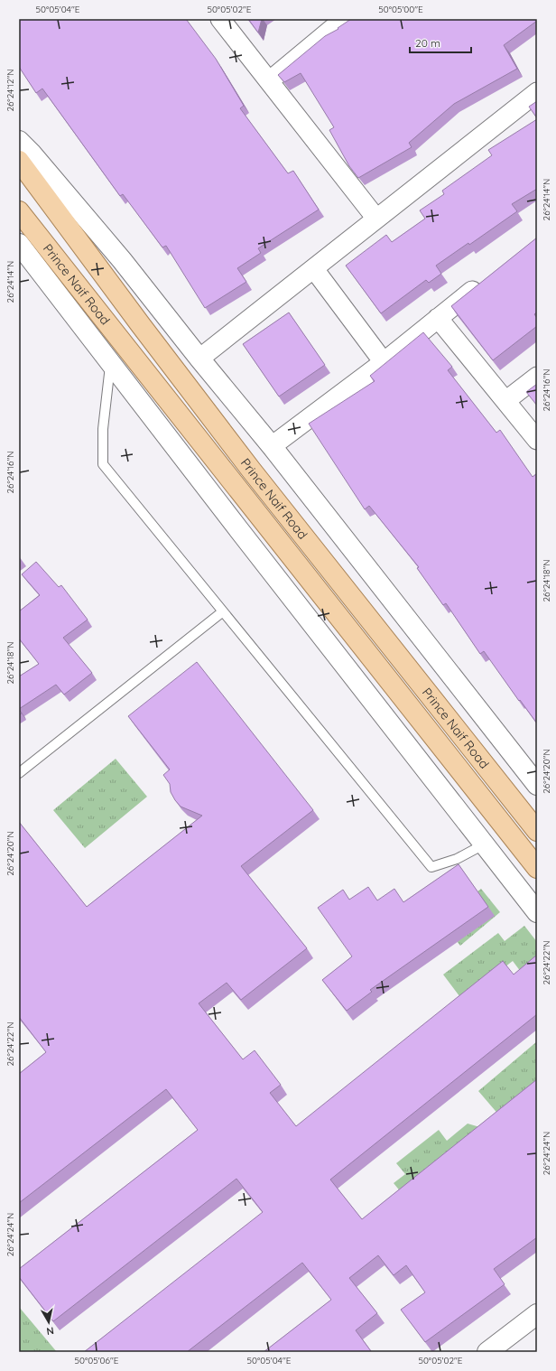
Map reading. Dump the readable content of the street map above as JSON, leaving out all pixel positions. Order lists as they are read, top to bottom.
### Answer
{
  "streets": {
    "main road": ["Prince Naif Road"]
  },
  "scale_bar": "20 m",
  "north": "bottom",
  "coordinates": [
    "50°05'04\"E",
    "50°05'02\"E",
    "50°05'00\"E",
    "26°24'12\"N",
    "26°24'14\"N",
    "26°24'16\"N",
    "26°24'18\"N",
    "26°24'20\"N",
    "26°24'22\"N",
    "26°24'24\"N",
    "50°05'06\"E"
  ]
}
